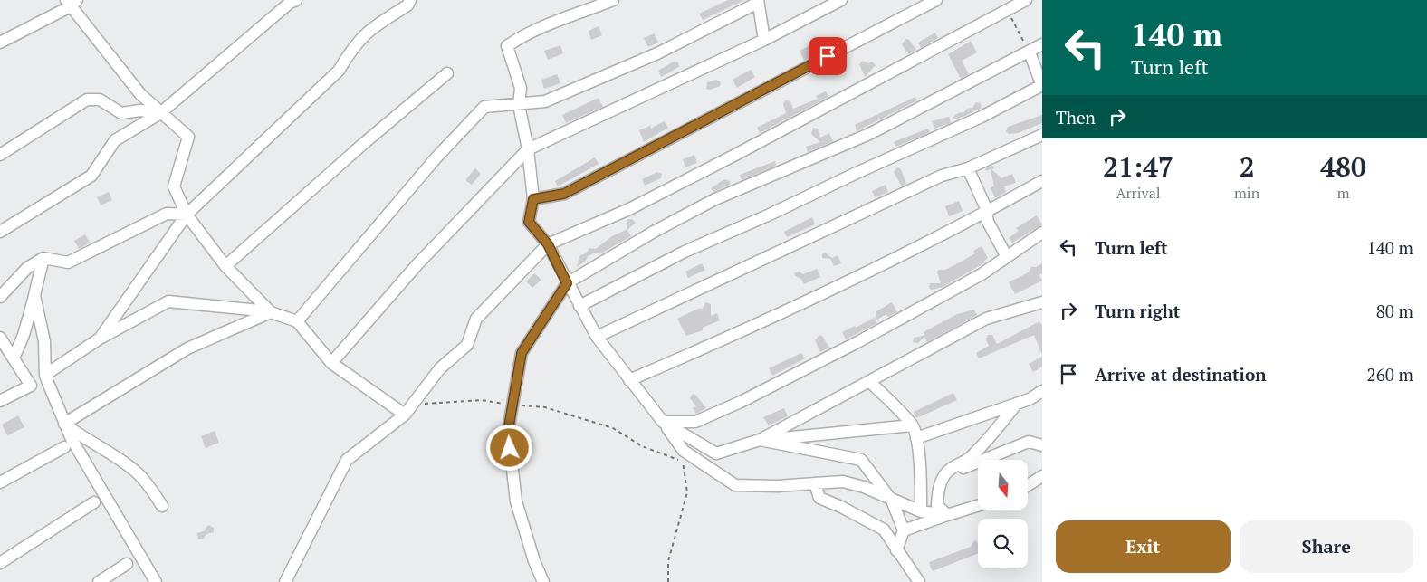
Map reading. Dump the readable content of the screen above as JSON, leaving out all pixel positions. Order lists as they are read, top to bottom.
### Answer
{
  "north": "bottom",
  "page": {
    "turn": ["140 m", "Turn left"],
    "then": "Then",
    "eta": [
      "21:47",
      "Arrival",
      "2",
      "min",
      "480",
      "m"
    ],
    "list": [
      {
        "name": "Turn left",
        "value": "140 m"
      },
      {
        "name": "Turn right",
        "value": "80 m"
      },
      {
        "name": "Arrive at destination",
        "value": "260 m"
      }
    ],
    "buttons": ["Exit", "Share"]
  }
}
